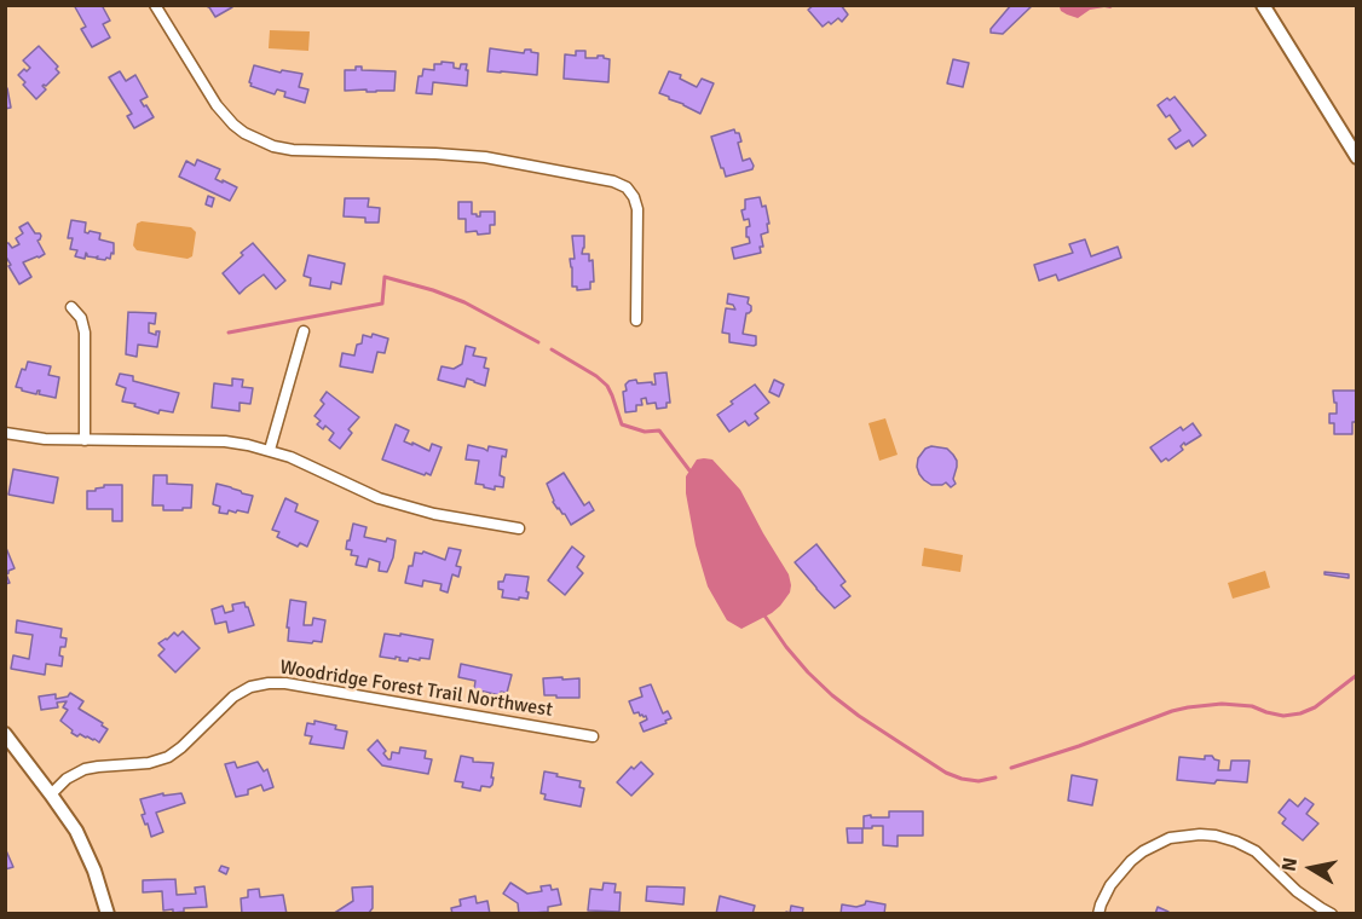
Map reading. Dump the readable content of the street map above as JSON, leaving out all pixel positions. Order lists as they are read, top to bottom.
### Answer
{
  "streets": {
    "street": ["Woodridge Forest Trail Northwest"]
  },
  "north": "left"
}
